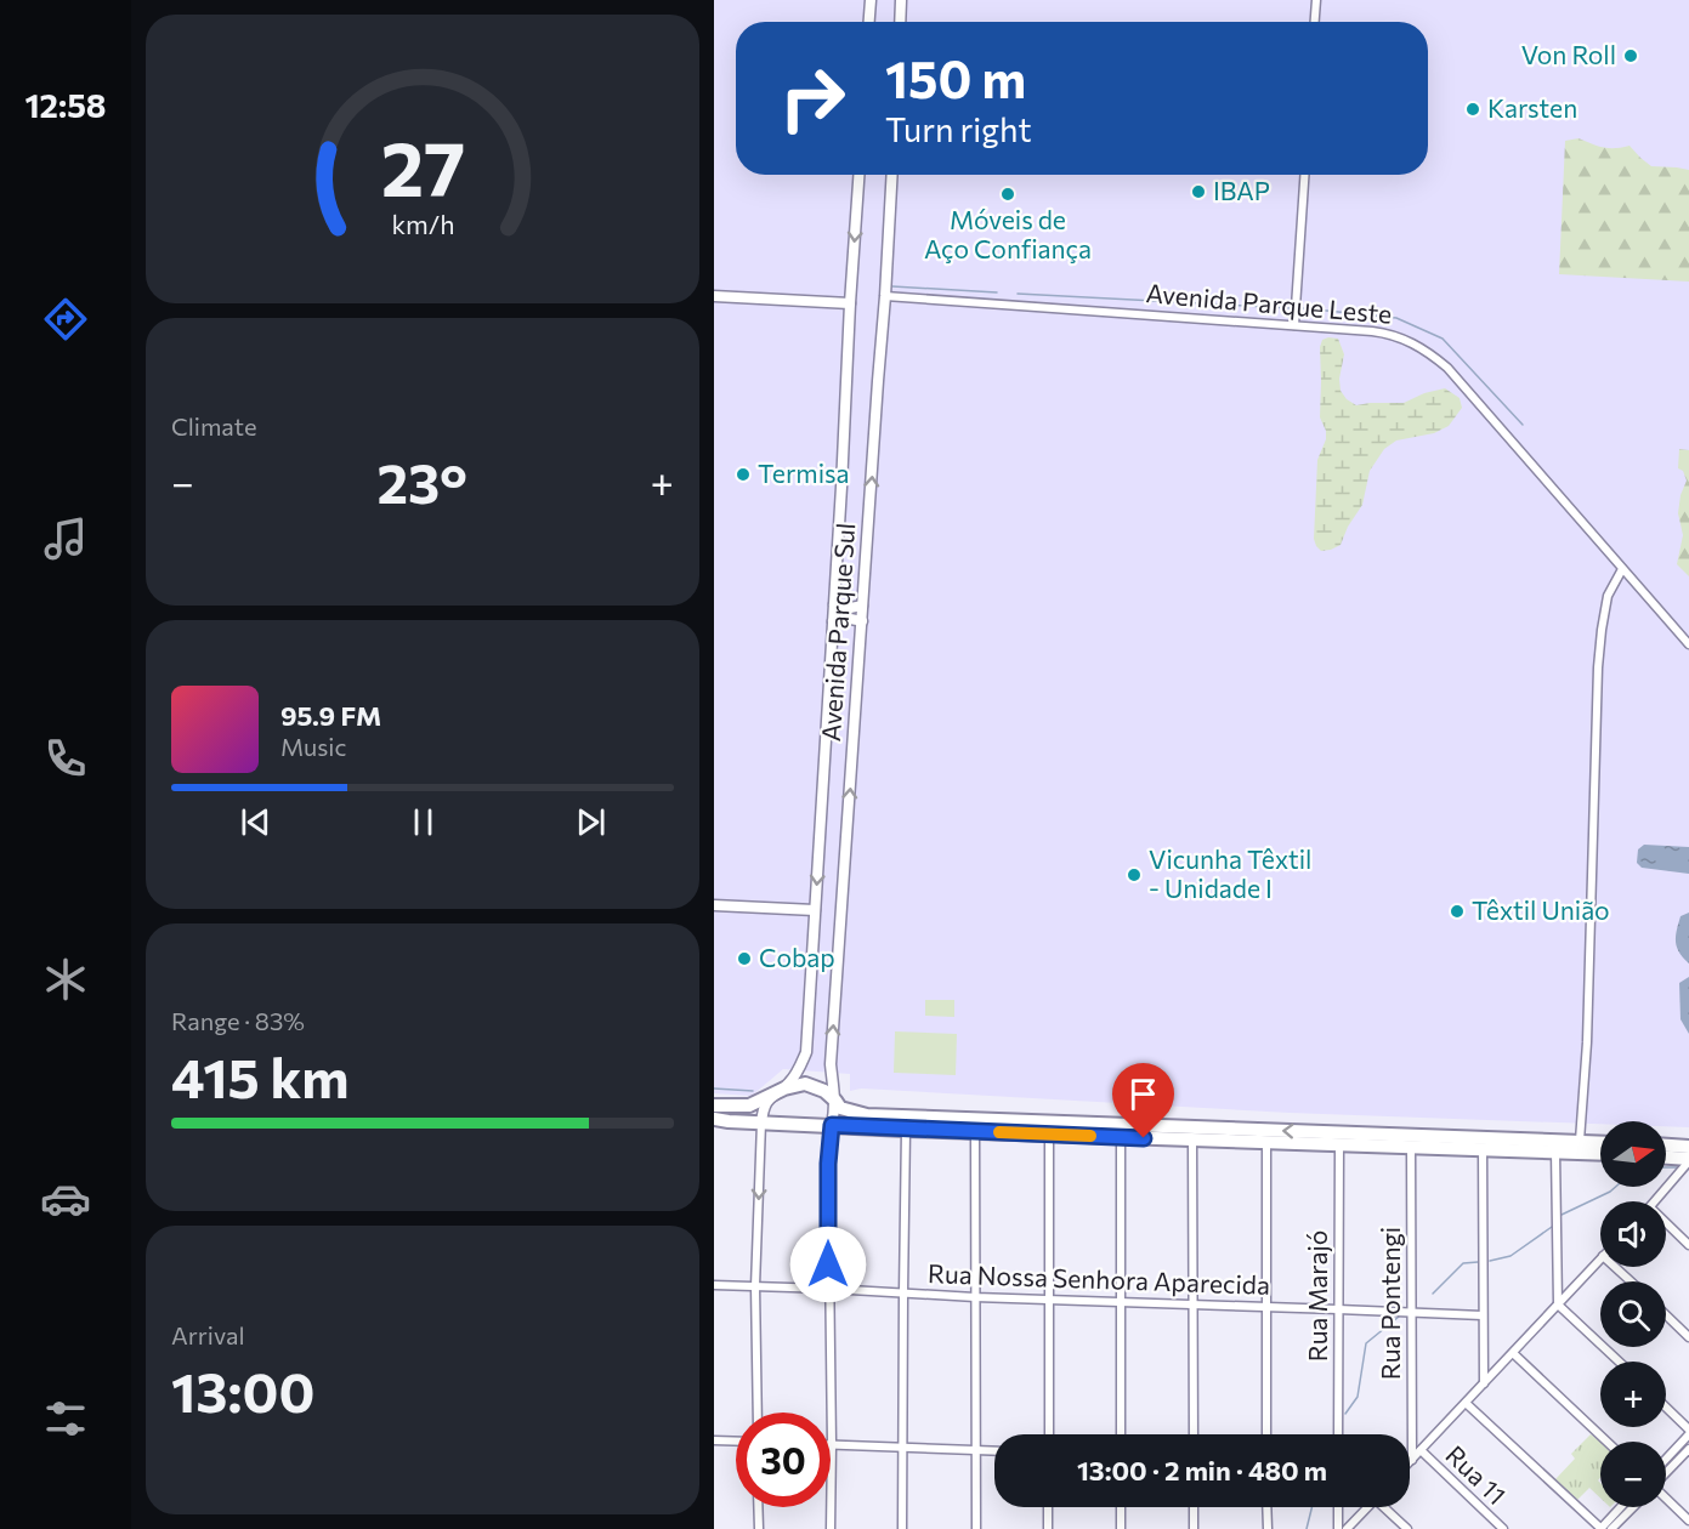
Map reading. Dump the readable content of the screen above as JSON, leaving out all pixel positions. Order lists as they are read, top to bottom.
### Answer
{
  "streets": {
    "street": [
      "Avenida Parque Leste",
      "Avenida Parque Sul",
      "Rua Nossa Senhora Aparecida",
      "Rua Marajó",
      "Rua Pontengi",
      "Rua 11"
    ]
  },
  "crossings": [
    ["Avenida Parque Leste", "Avenida Parque Sul"],
    ["Rua Nossa Senhora Aparecida", "Rua Marajó"],
    ["Rua Nossa Senhora Aparecida", "Rua Pontengi"]
  ],
  "places": [
    "Von Roll",
    "Karsten",
    "IBAP",
    "Móveis de Aço Confiança",
    "Termisa",
    "Vicunha Têxtil - Unidade I",
    "Têxtil União",
    "Cobap"
  ],
  "north": "right",
  "page": {
    "tabs": "12:58",
    "turn": ["150 m", "Turn right"],
    "tile": [
      "Climate",
      ["Range · 83%", "415 km"],
      ["Arrival", "13:00"]
    ],
    "heat": ["−", "23°", "+"],
    "song": ["95.9 FM", "Music"],
    "map_buttons": ["+", "−"],
    "limit": "30",
    "trip": "13:00 · 2 min · 480 m",
    "gauge": ["27", "km/h"]
  }
}
